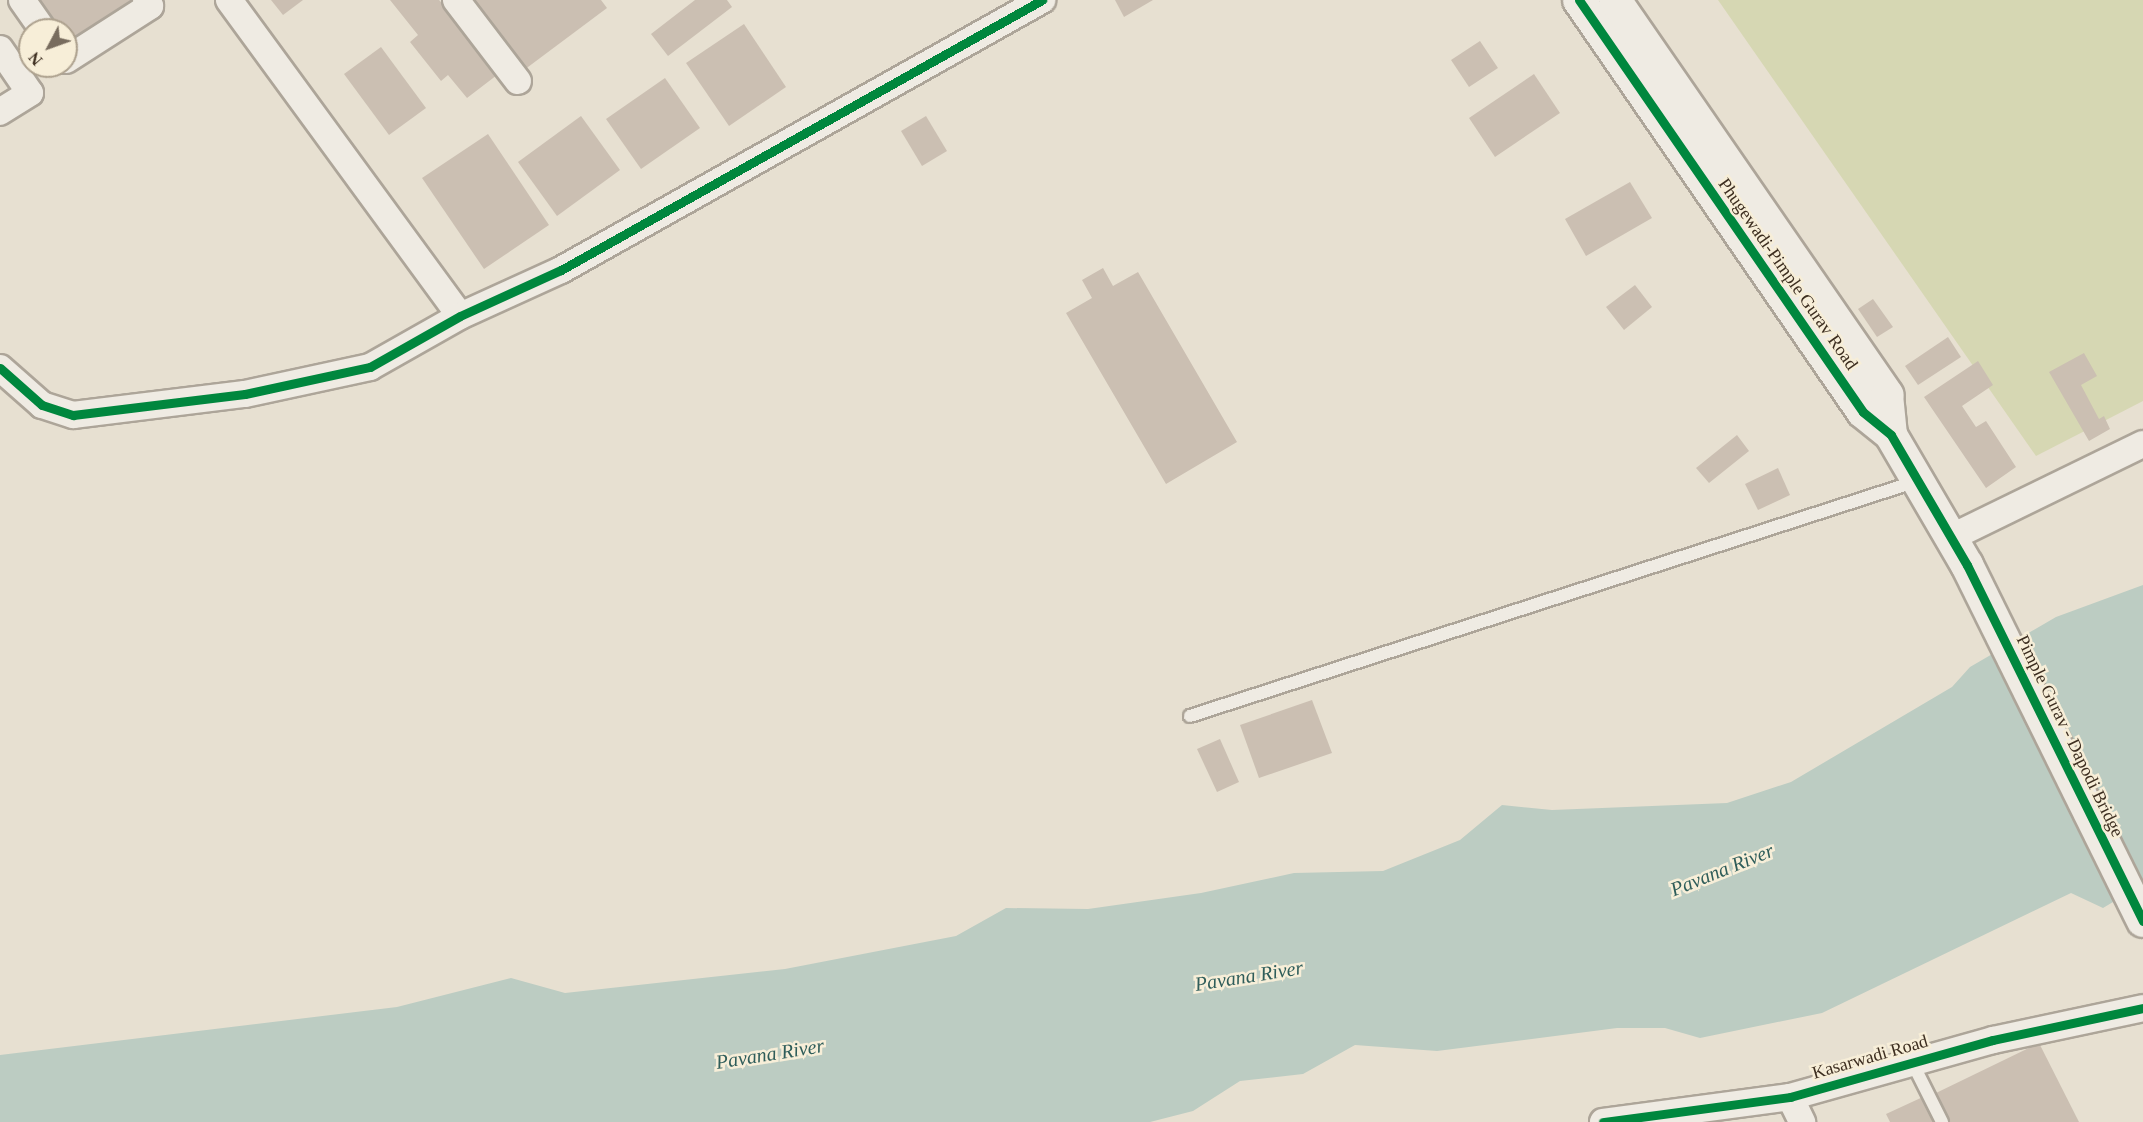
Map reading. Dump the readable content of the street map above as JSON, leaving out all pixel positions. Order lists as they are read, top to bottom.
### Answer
{
  "streets": {
    "street": ["Phugewadi-Pimple Gurav Road", "Pimple Gurav - Dapodi Bridge", "Kasarwadi Road"]
  },
  "crossings": [
    ["Phugewadi-Pimple Gurav Road", "Pimple Gurav - Dapodi Bridge"]
  ],
  "water": ["Pavana River"],
  "north": "bottom left"
}
